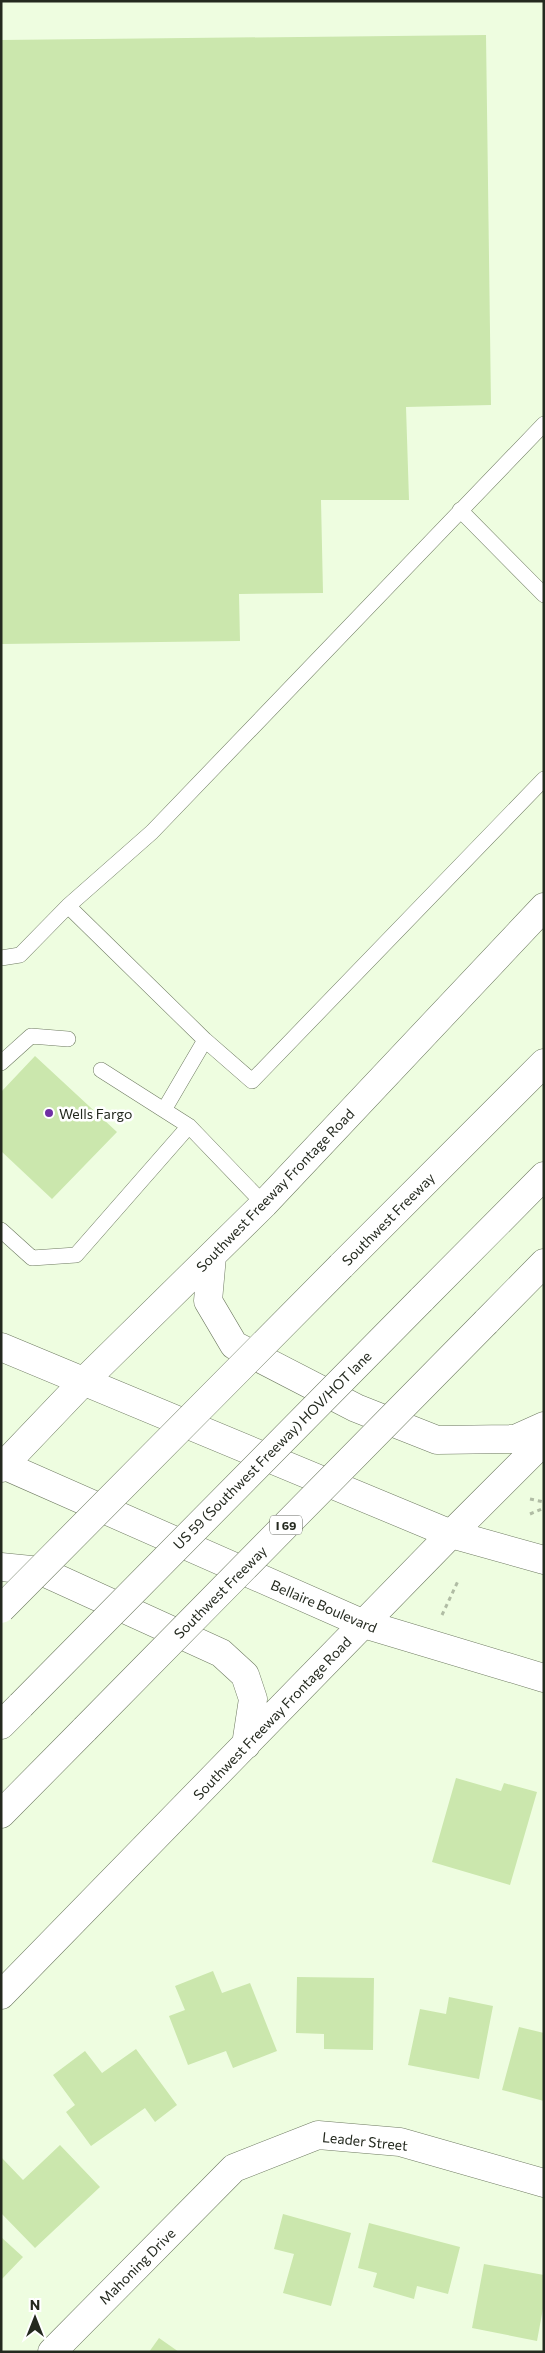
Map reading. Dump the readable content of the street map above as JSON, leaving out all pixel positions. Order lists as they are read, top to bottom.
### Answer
{
  "streets": {
    "main road": [
      "Southwest Freeway Frontage Road",
      "Southwest Freeway",
      "US 59 (Southwest Freeway) HOV/HOT lane",
      "I 69",
      "Bellaire Boulevard",
      "Leader Street",
      "Mahoning Drive"
    ]
  },
  "crossings": [
    ["Southwest Freeway Frontage Road", "Bellaire Boulevard"],
    ["Leader Street", "Mahoning Drive"]
  ],
  "places": ["Wells Fargo"],
  "north": "top"
}
